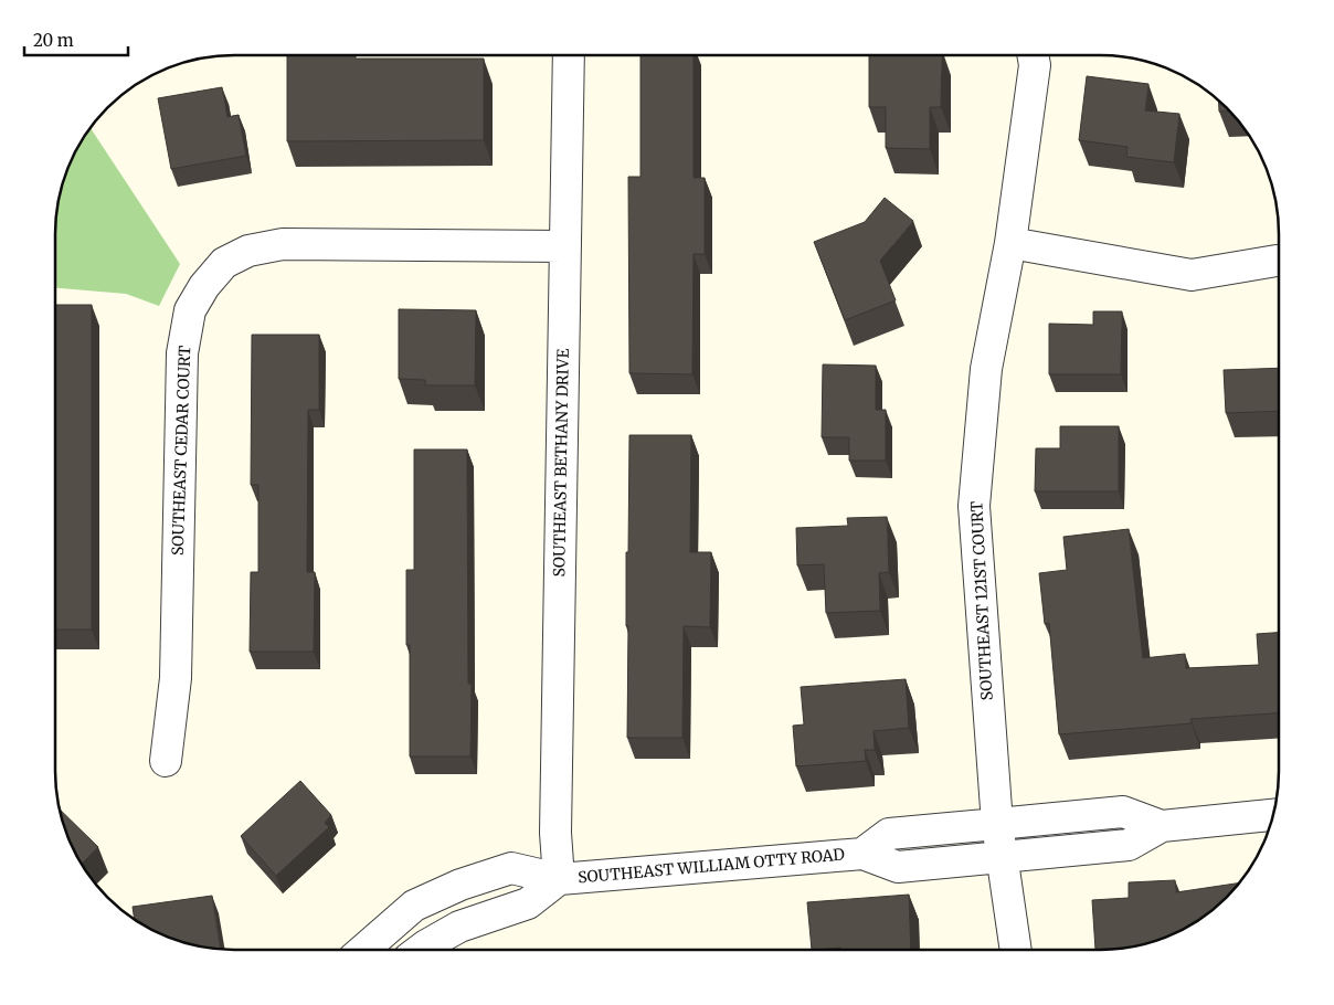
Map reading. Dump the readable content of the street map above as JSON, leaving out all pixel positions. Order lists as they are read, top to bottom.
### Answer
{
  "streets": {
    "street": [
      "SOUTHEAST CEDAR COURT",
      "SOUTHEAST BETHANY DRIVE",
      "SOUTHEAST 121ST COURT",
      "SOUTHEAST WILLIAM OTTY ROAD"
    ]
  },
  "crossings": [
    ["SOUTHEAST CEDAR COURT", "SOUTHEAST BETHANY DRIVE"],
    ["SOUTHEAST BETHANY DRIVE", "SOUTHEAST WILLIAM OTTY ROAD"],
    ["SOUTHEAST 121ST COURT", "SOUTHEAST WILLIAM OTTY ROAD"]
  ],
  "scale_bar": "20 m"
}
